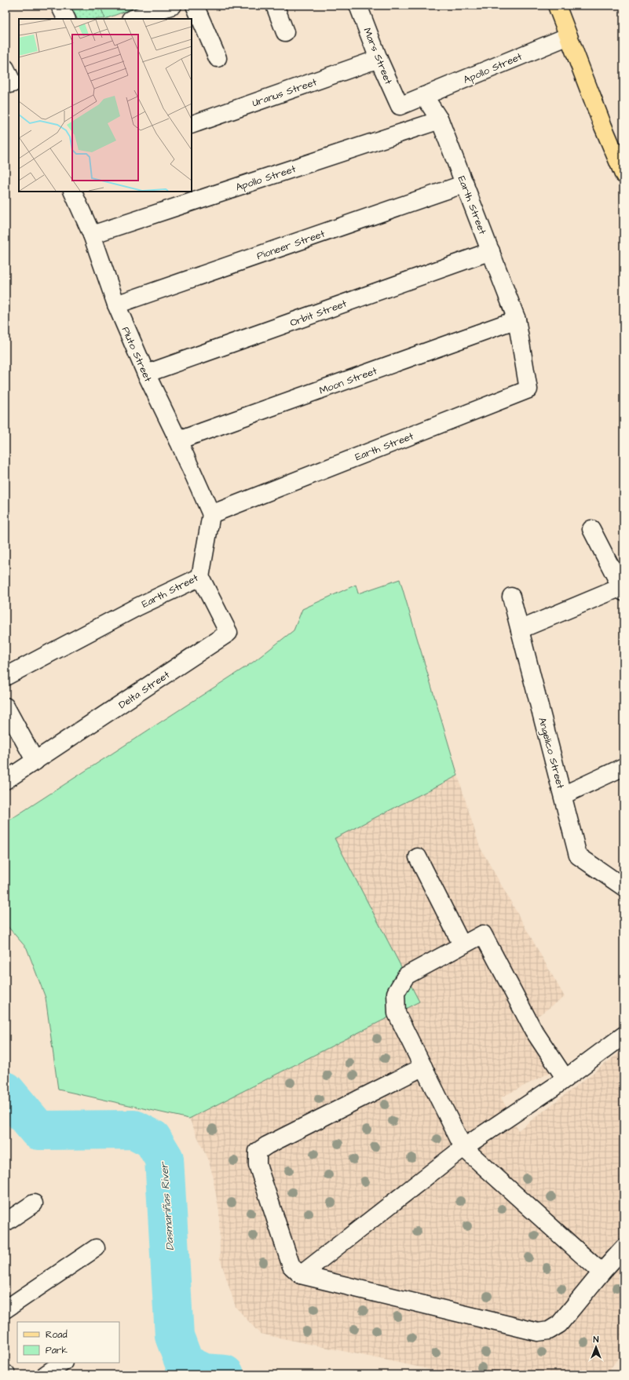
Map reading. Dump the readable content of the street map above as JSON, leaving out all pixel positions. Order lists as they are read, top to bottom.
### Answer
{
  "streets": {
    "street": [
      "Mars Street",
      "Apollo Street",
      "Uranus Street",
      "Earth Street",
      "Pioneer Street",
      "Orbit Street",
      "Pluto Street",
      "Moon Street",
      "Delta Street",
      "Angelico Street"
    ]
  },
  "crossings": [
    ["Mars Street", "Apollo Street"],
    ["Mars Street", "Uranus Street"],
    ["Apollo Street", "Earth Street"],
    ["Apollo Street", "Pluto Street"],
    ["Earth Street", "Pioneer Street"],
    ["Earth Street", "Orbit Street"],
    ["Earth Street", "Pluto Street"],
    ["Earth Street", "Moon Street"],
    ["Earth Street", "Delta Street"],
    ["Pioneer Street", "Pluto Street"],
    ["Orbit Street", "Pluto Street"],
    ["Pluto Street", "Moon Street"]
  ],
  "water": ["Dasmariñas River"],
  "legend": ["Road", "Park"],
  "north": "top"
}
